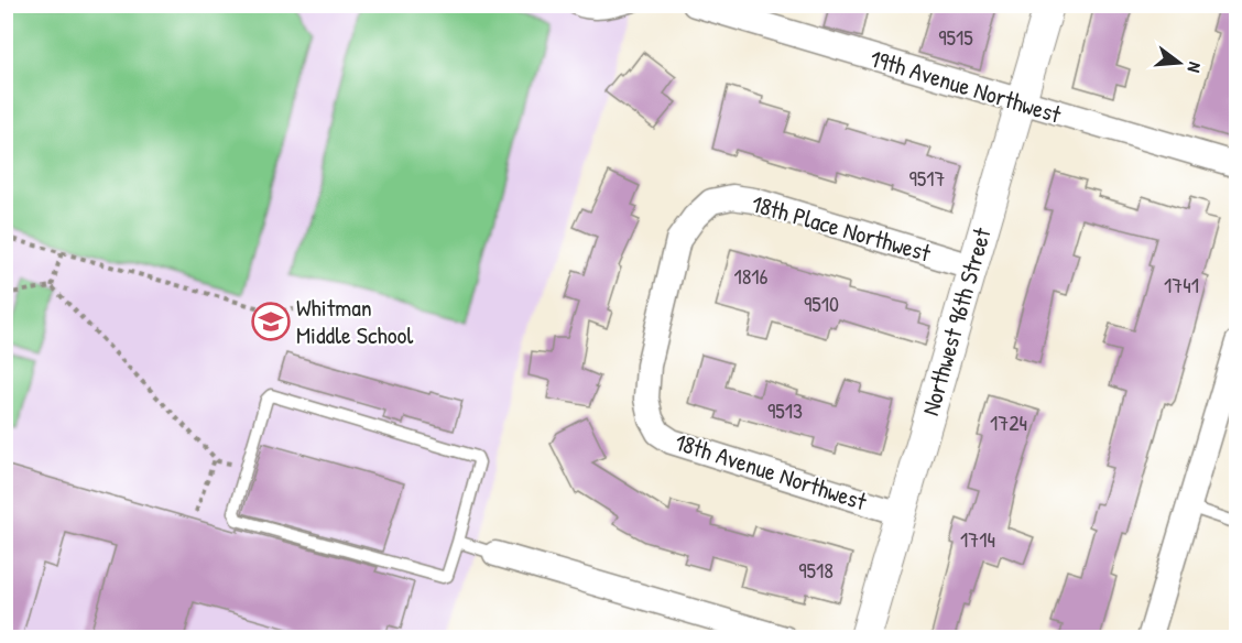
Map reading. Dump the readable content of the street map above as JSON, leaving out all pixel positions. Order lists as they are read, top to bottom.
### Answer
{
  "streets": {
    "street": [
      "19th Avenue Northwest",
      "18th Place Northwest",
      "Northwest 96th Street",
      "18th Avenue Northwest"
    ]
  },
  "crossings": [
    ["19th Avenue Northwest", "Northwest 96th Street"],
    ["18th Place Northwest", "Northwest 96th Street"],
    ["18th Place Northwest", "18th Avenue Northwest"],
    ["Northwest 96th Street", "18th Avenue Northwest"]
  ],
  "places": {
    "school or university": ["Whitman Middle School"]
  },
  "house_numbers": [
    "9515",
    "9517",
    "1816",
    "1741",
    "9510",
    "9513",
    "1724",
    "1714",
    "9518"
  ],
  "north": "right"
}
